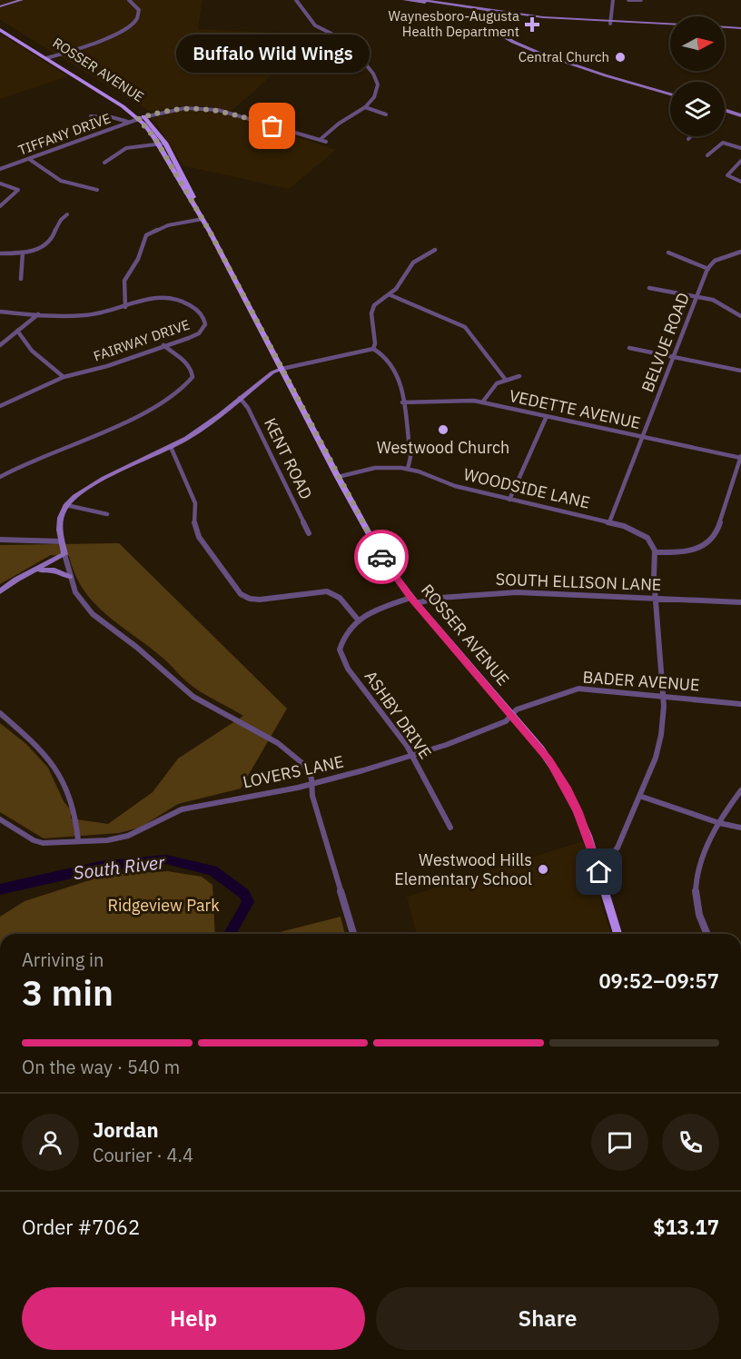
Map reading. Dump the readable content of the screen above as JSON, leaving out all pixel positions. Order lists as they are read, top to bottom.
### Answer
{
  "streets": {
    "main road": ["ROSSER AVENUE"],
    "street": [
      "TIFFANY DRIVE",
      "FAIRWAY DRIVE",
      "BELVUE ROAD",
      "VEDETTE AVENUE",
      "KENT ROAD",
      "WOODSIDE LANE",
      "SOUTH ELLISON LANE",
      "BADER AVENUE",
      "ASHBY DRIVE",
      "LOVERS LANE"
    ]
  },
  "crossings": [
    ["ROSSER AVENUE", "TIFFANY DRIVE"],
    ["ROSSER AVENUE", "WOODSIDE LANE"],
    ["ROSSER AVENUE", "SOUTH ELLISON LANE"],
    ["ROSSER AVENUE", "BADER AVENUE"],
    ["ROSSER AVENUE", "LOVERS LANE"],
    ["BELVUE ROAD", "VEDETTE AVENUE"],
    ["BELVUE ROAD", "WOODSIDE LANE"],
    ["SOUTH ELLISON LANE", "ASHBY DRIVE"],
    ["BADER AVENUE", "LOVERS LANE"],
    ["ASHBY DRIVE", "LOVERS LANE"]
  ],
  "water": ["South River"],
  "parks": ["Ridgeview Park"],
  "places": {
    "health": ["Waynesboro-Augusta Health Department"],
    "other": [
      "Central Church",
      "Buffalo Wild Wings",
      "Westwood Church",
      "Westwood Hills Elementary School"
    ]
  },
  "north": "right",
  "page": {
    "bubble": "Buffalo Wild Wings",
    "heading": ["3 min", "Arriving in", "09:52–09:57"],
    "panel": [
      "Jordan",
      "Courier · 4.4",
      "Order #7062",
      "$13.17"
    ],
    "bar": "On the way · 540 m",
    "buttons": ["Help", "Share"]
  }
}
